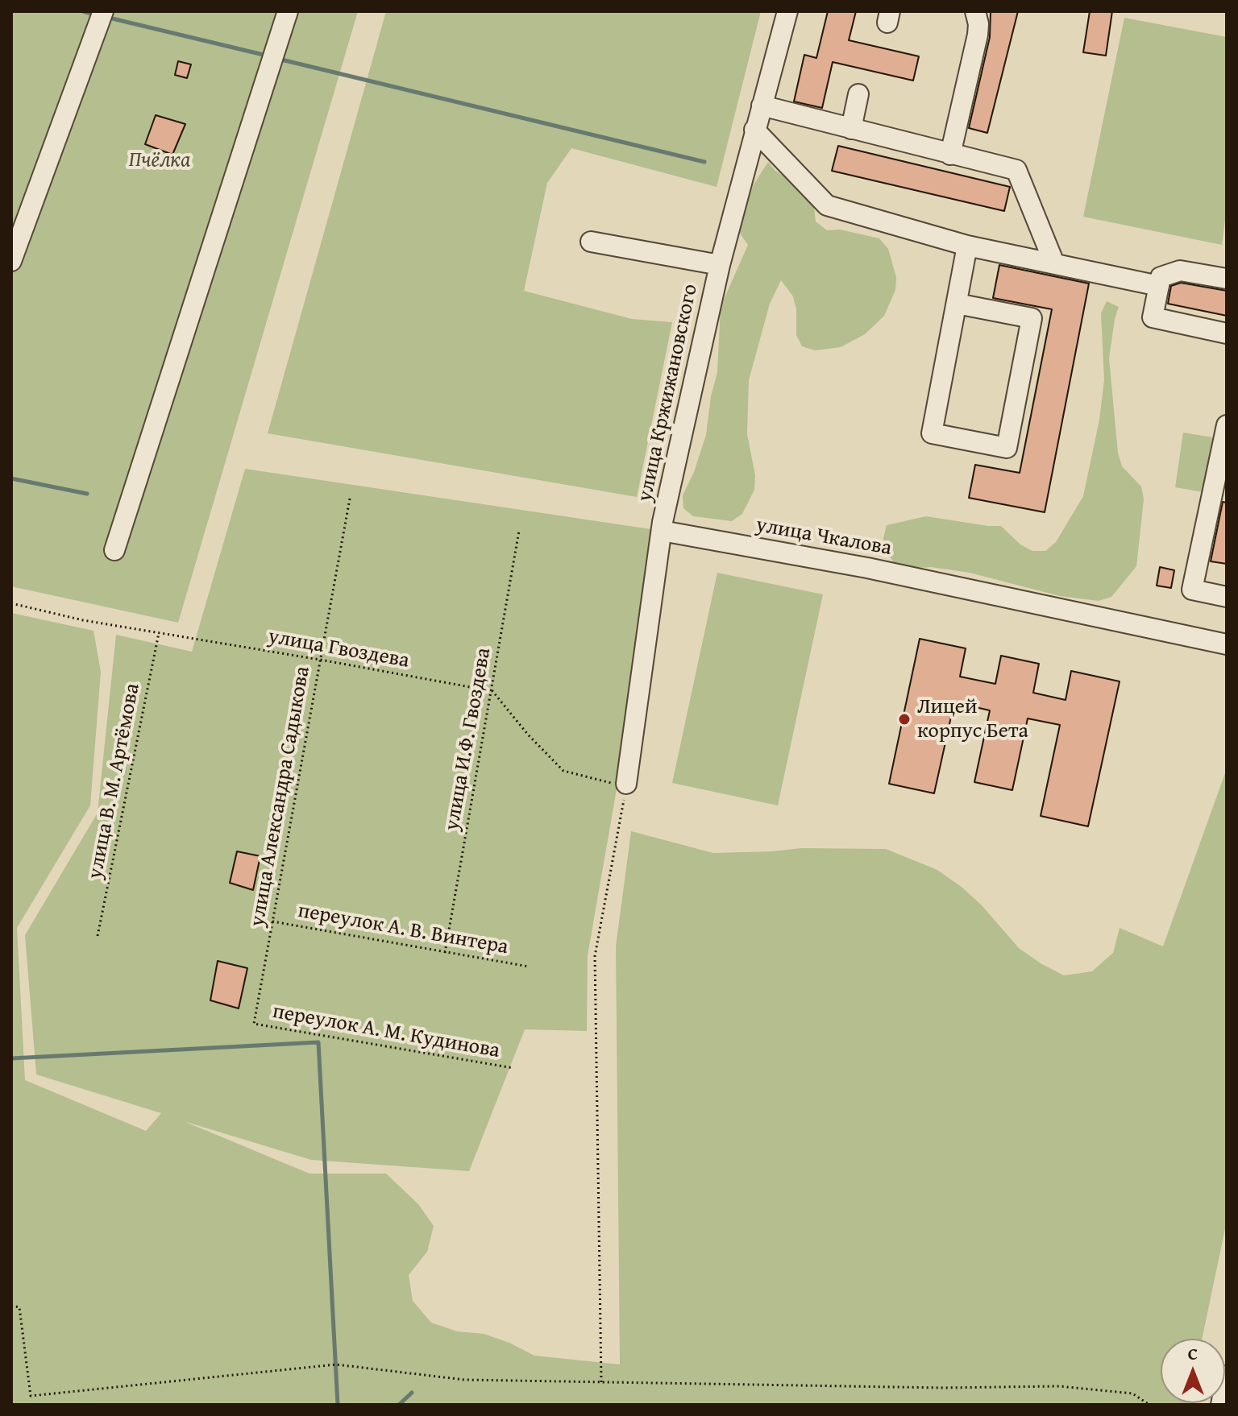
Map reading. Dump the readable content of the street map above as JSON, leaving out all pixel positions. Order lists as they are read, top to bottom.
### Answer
{
  "streets": {
    "street": ["улица Кржижановского", "улица Чкалова"],
    "path": [
      "улица Гвоздева",
      "улица И.Ф. Гвоздева",
      "улица В. М. Артёмова",
      "улица Александра Садыкова",
      "переулок А. В. Винтера",
      "переулок А. М. Кудинова"
    ]
  },
  "crossings": [
    ["улица Кржижановского", "улица Чкалова"],
    ["улица Гвоздева", "улица И.Ф. Гвоздева"],
    ["улица Гвоздева", "улица В. М. Артёмова"],
    ["улица Гвоздева", "улица Александра Садыкова"],
    ["улица И.Ф. Гвоздева", "переулок А. В. Винтера"],
    ["улица Александра Садыкова", "переулок А. В. Винтера"],
    ["улица Александра Садыкова", "переулок А. М. Кудинова"]
  ],
  "parks": ["Пчёлка"],
  "places": ["Лицей корпус Бета"],
  "north": "top"
}
